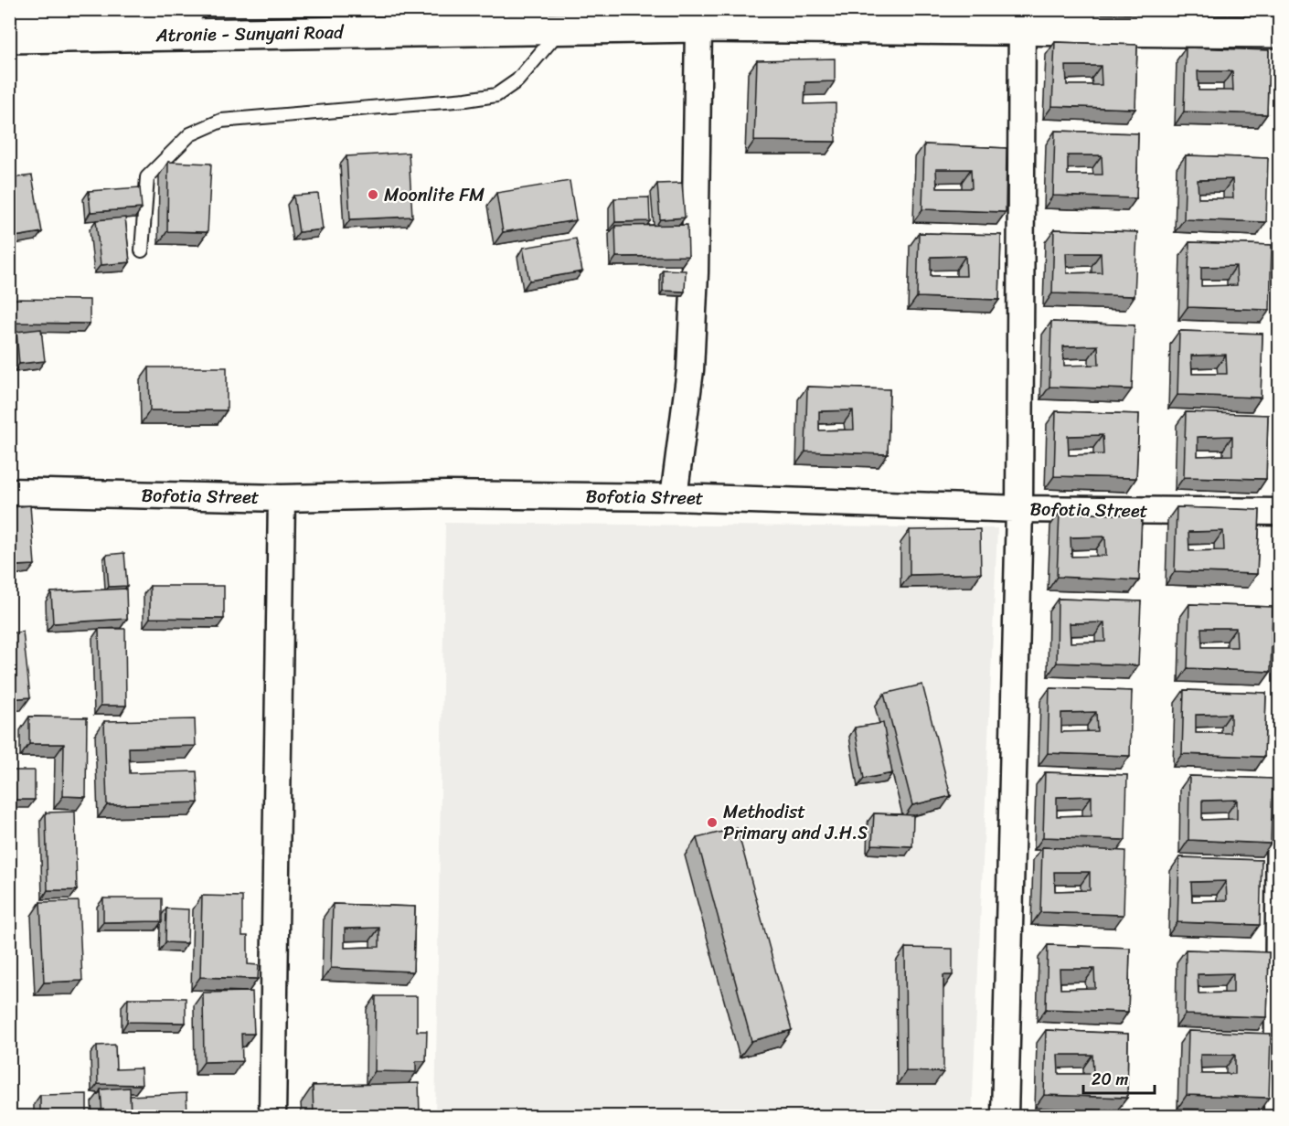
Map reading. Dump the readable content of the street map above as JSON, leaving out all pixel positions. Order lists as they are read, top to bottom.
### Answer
{
  "streets": {
    "highway": ["Atronie - Sunyani Road"],
    "street": ["Bofotia Street"]
  },
  "places": ["Moonlite FM", "Methodist Primary and J.H.S"],
  "scale_bar": "20 m"
}
